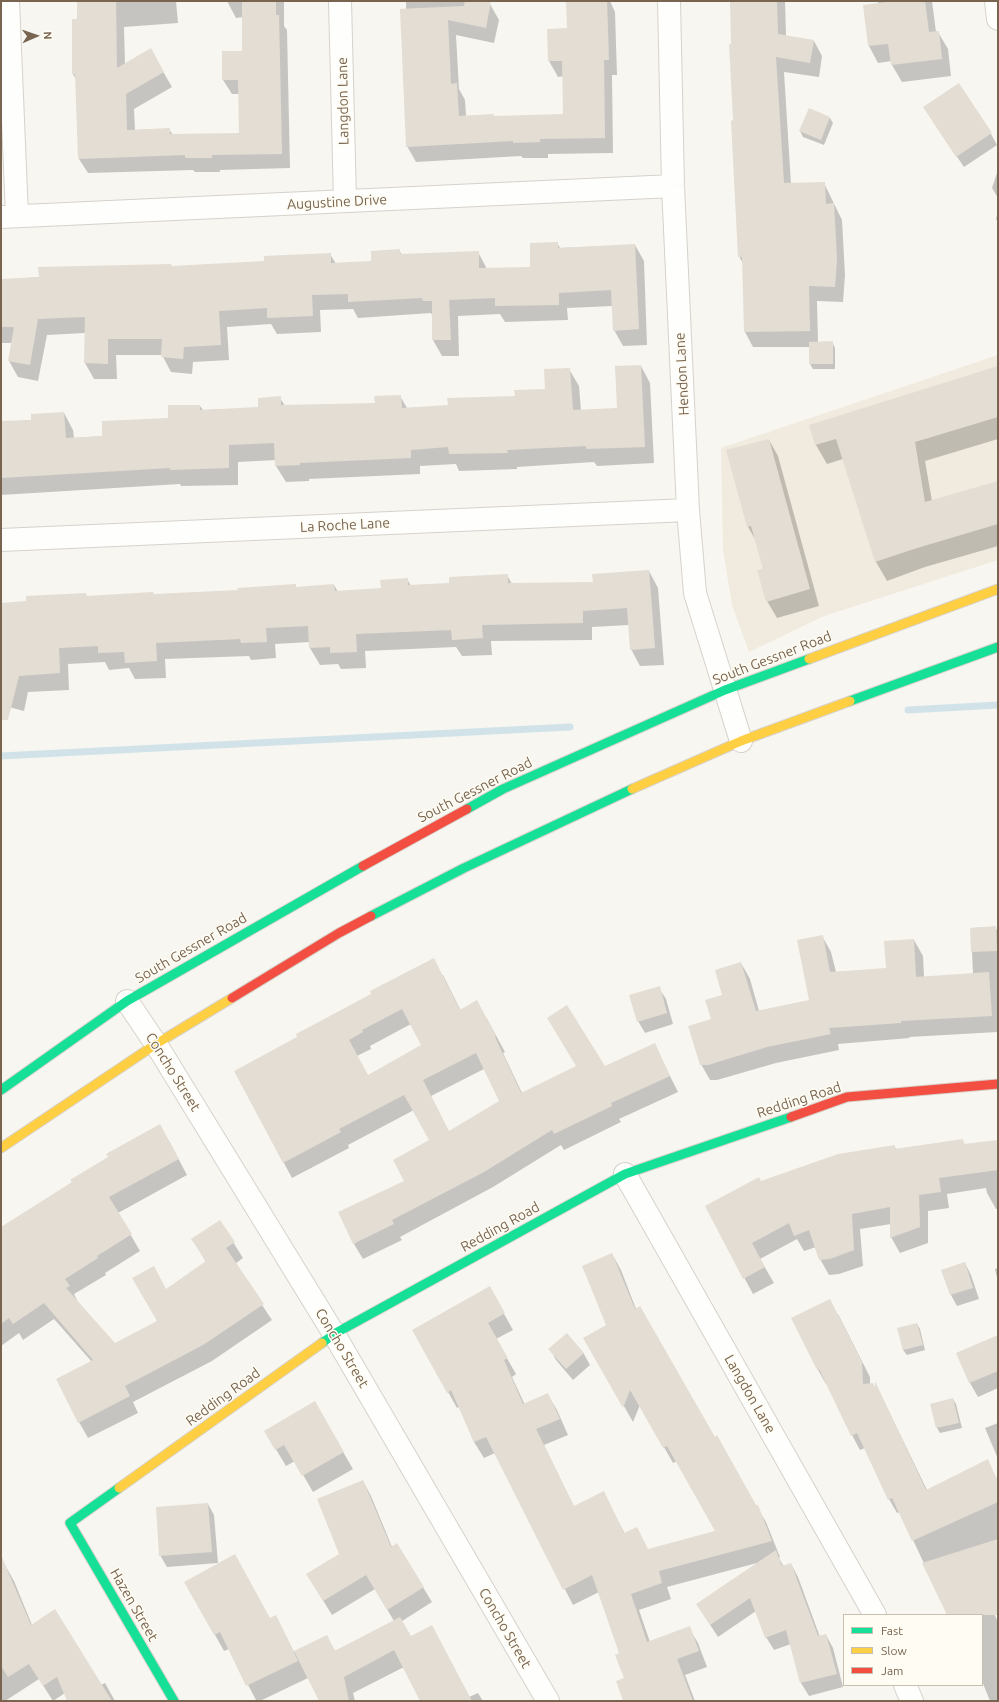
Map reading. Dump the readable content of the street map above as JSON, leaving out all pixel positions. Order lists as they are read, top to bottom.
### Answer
{
  "streets": {
    "main road": ["South Gessner Road", "Redding Road", "Hazen Street"],
    "street": [
      "Langdon Lane",
      "Augustine Drive",
      "Hendon Lane",
      "La Roche Lane",
      "Concho Street"
    ]
  },
  "crossings": [
    ["Langdon Lane", "Augustine Drive"],
    ["Langdon Lane", "Redding Road"],
    ["Augustine Drive", "Hendon Lane"],
    ["Hendon Lane", "La Roche Lane"],
    ["Hendon Lane", "South Gessner Road"],
    ["South Gessner Road", "Concho Street"],
    ["Concho Street", "Redding Road"],
    ["Redding Road", "Hazen Street"]
  ],
  "legend": ["Fast", "Slow", "Jam"],
  "north": "right"
}
